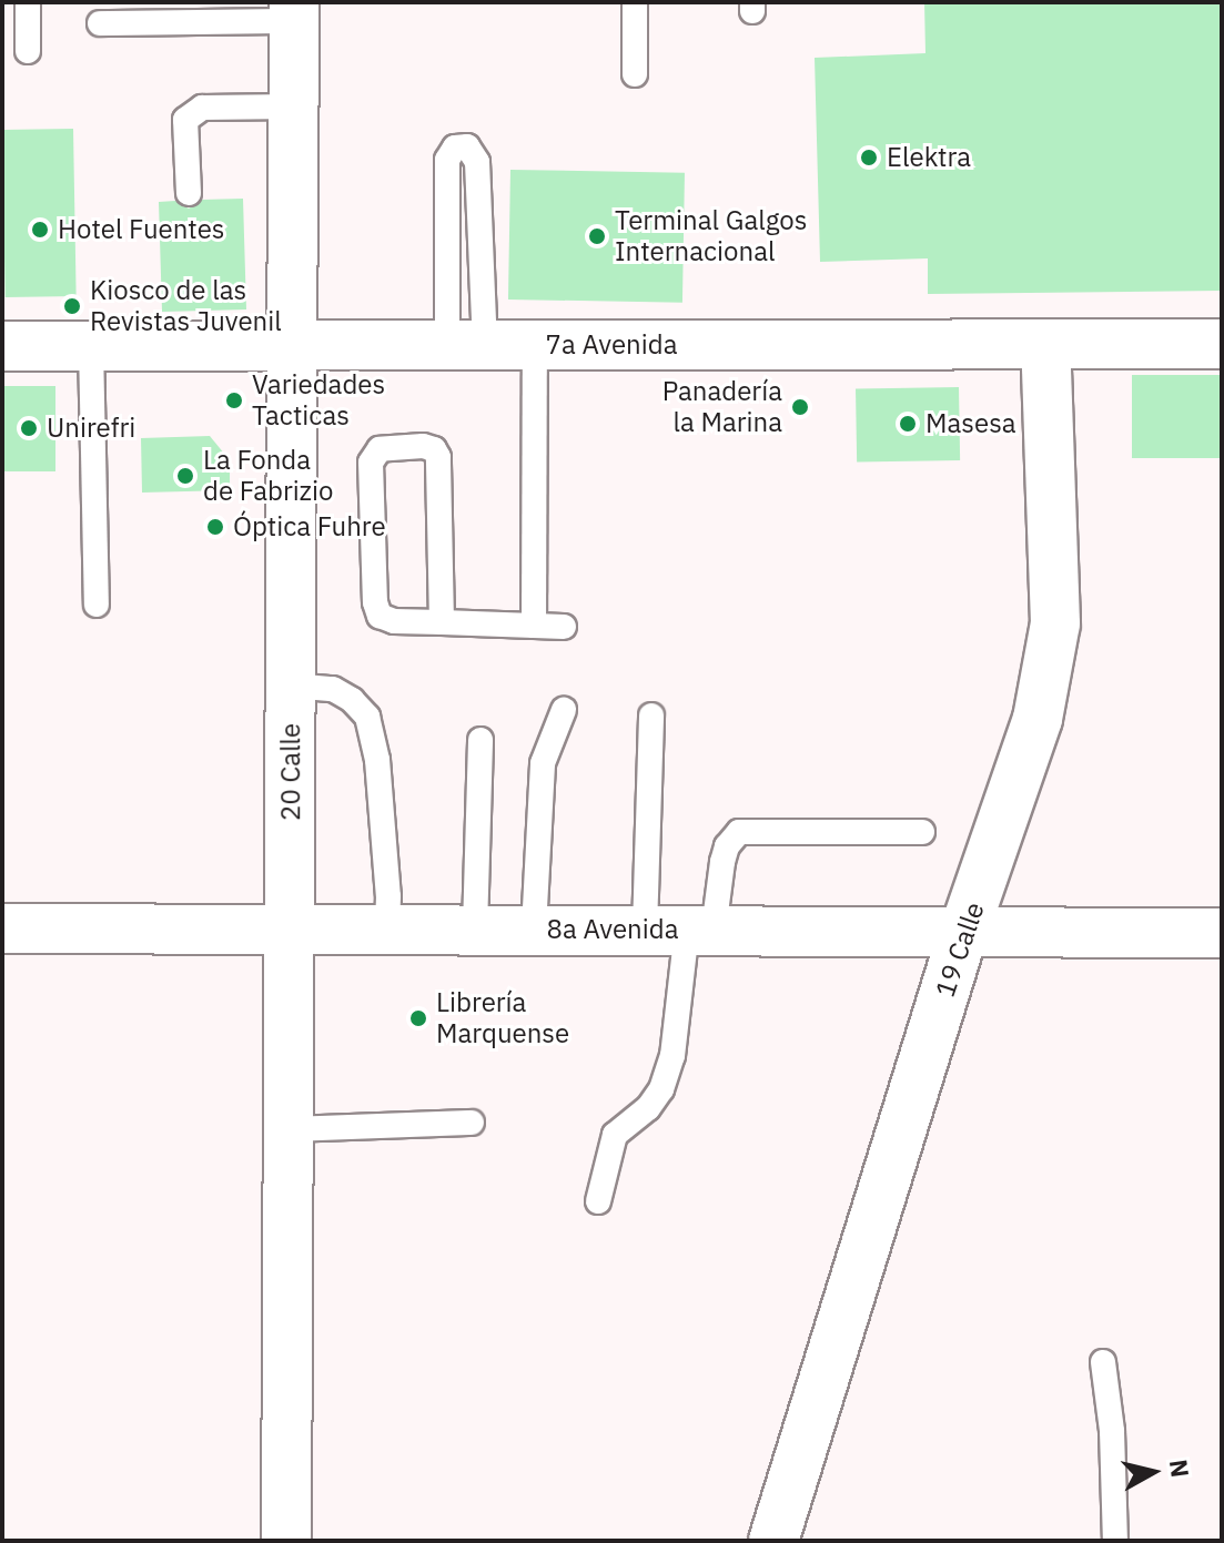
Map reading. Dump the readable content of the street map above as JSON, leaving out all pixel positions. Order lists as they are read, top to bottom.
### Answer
{
  "streets": {
    "street": [
      "7a Avenida",
      "20 Calle",
      "8a Avenida",
      "19 Calle"
    ]
  },
  "crossings": [
    ["7a Avenida", "20 Calle"],
    ["7a Avenida", "19 Calle"],
    ["20 Calle", "8a Avenida"],
    ["8a Avenida", "19 Calle"]
  ],
  "places": [
    "Elektra",
    "Hotel Fuentes",
    "Terminal Galgos Internacional",
    "Kiosco de las Revistas Juvenil",
    "Variedades Tacticas",
    "Panadería la Marina",
    "Masesa",
    "Unirefri",
    "La Fonda de Fabrizio",
    "Óptica Fuhre",
    "Librería Marquense"
  ],
  "north": "right"
}
